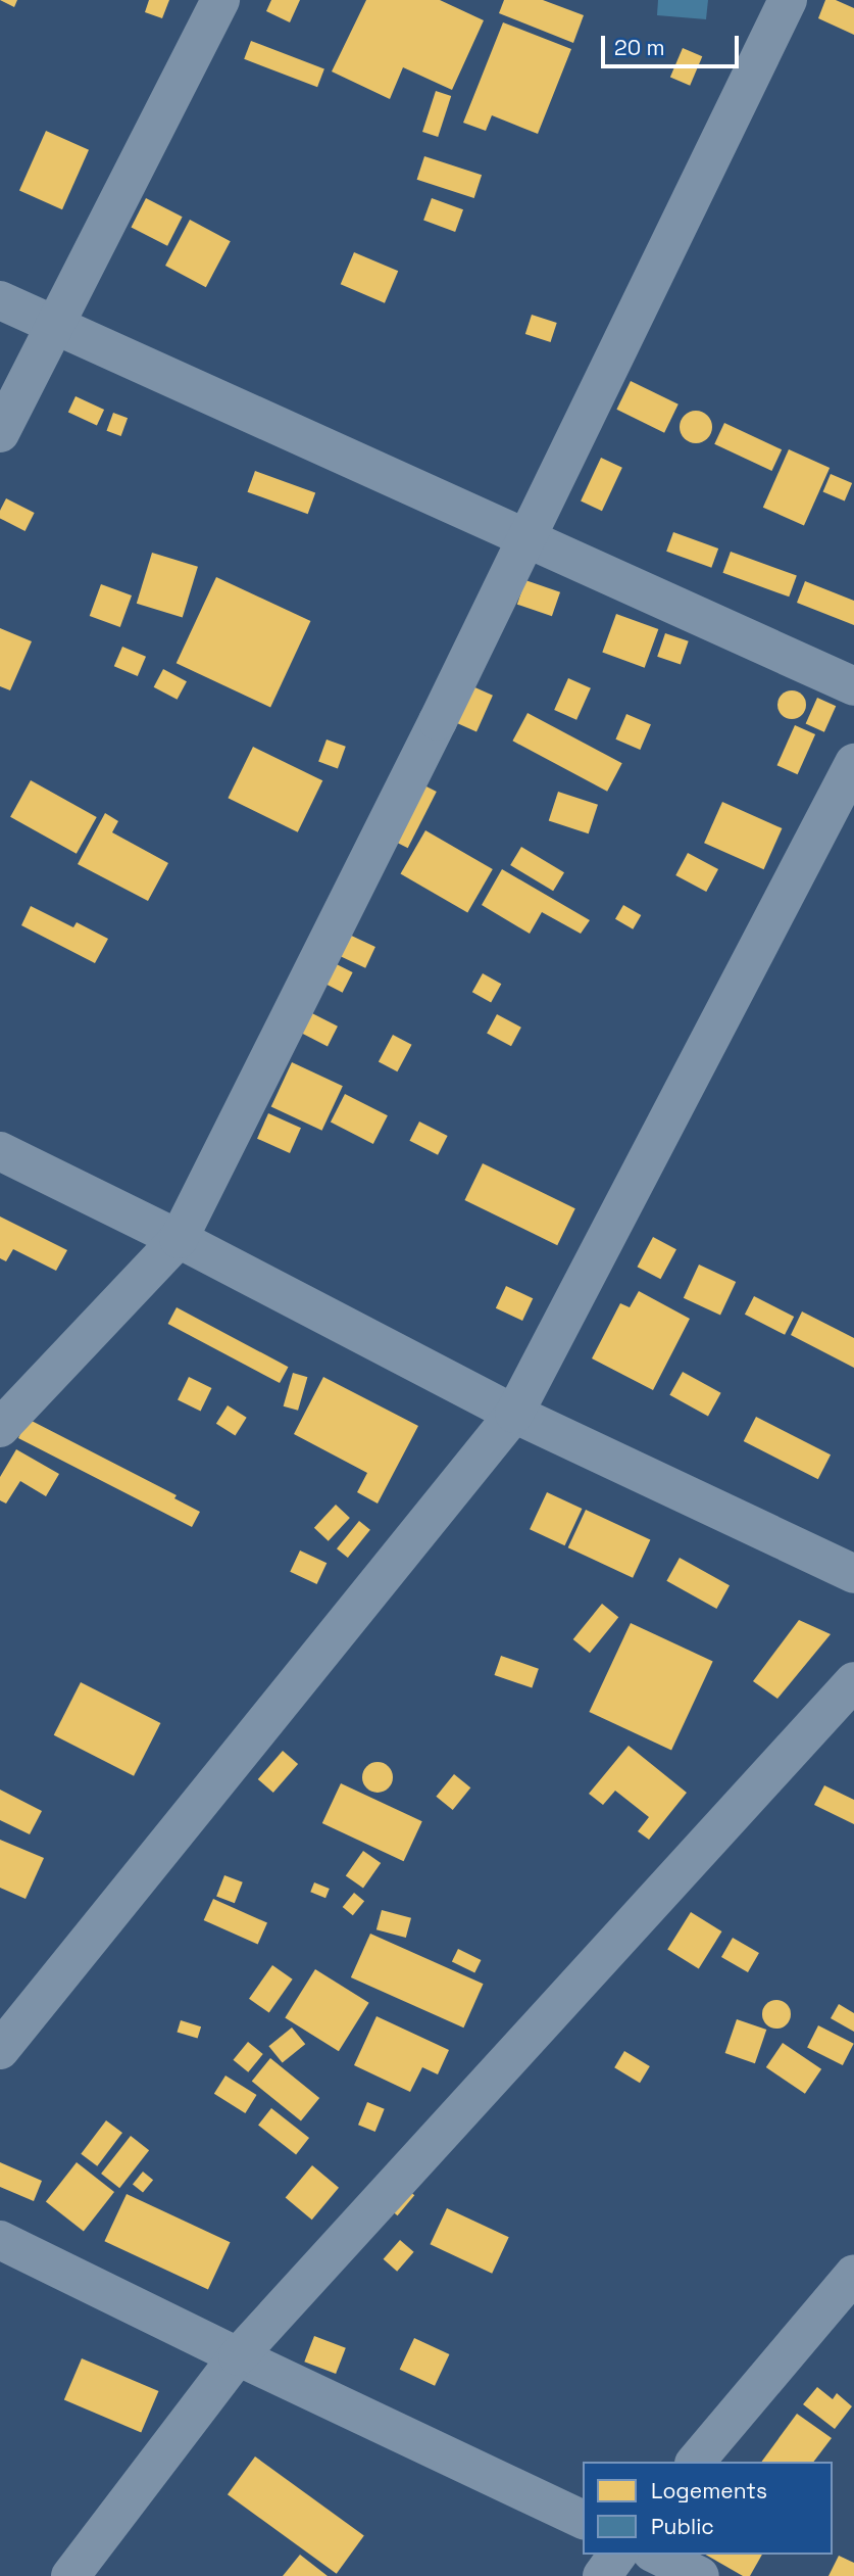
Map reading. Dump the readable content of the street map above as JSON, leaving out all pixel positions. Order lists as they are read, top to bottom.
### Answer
{
  "legend": ["Logements", "Public"],
  "scale_bar": "20 m"
}
